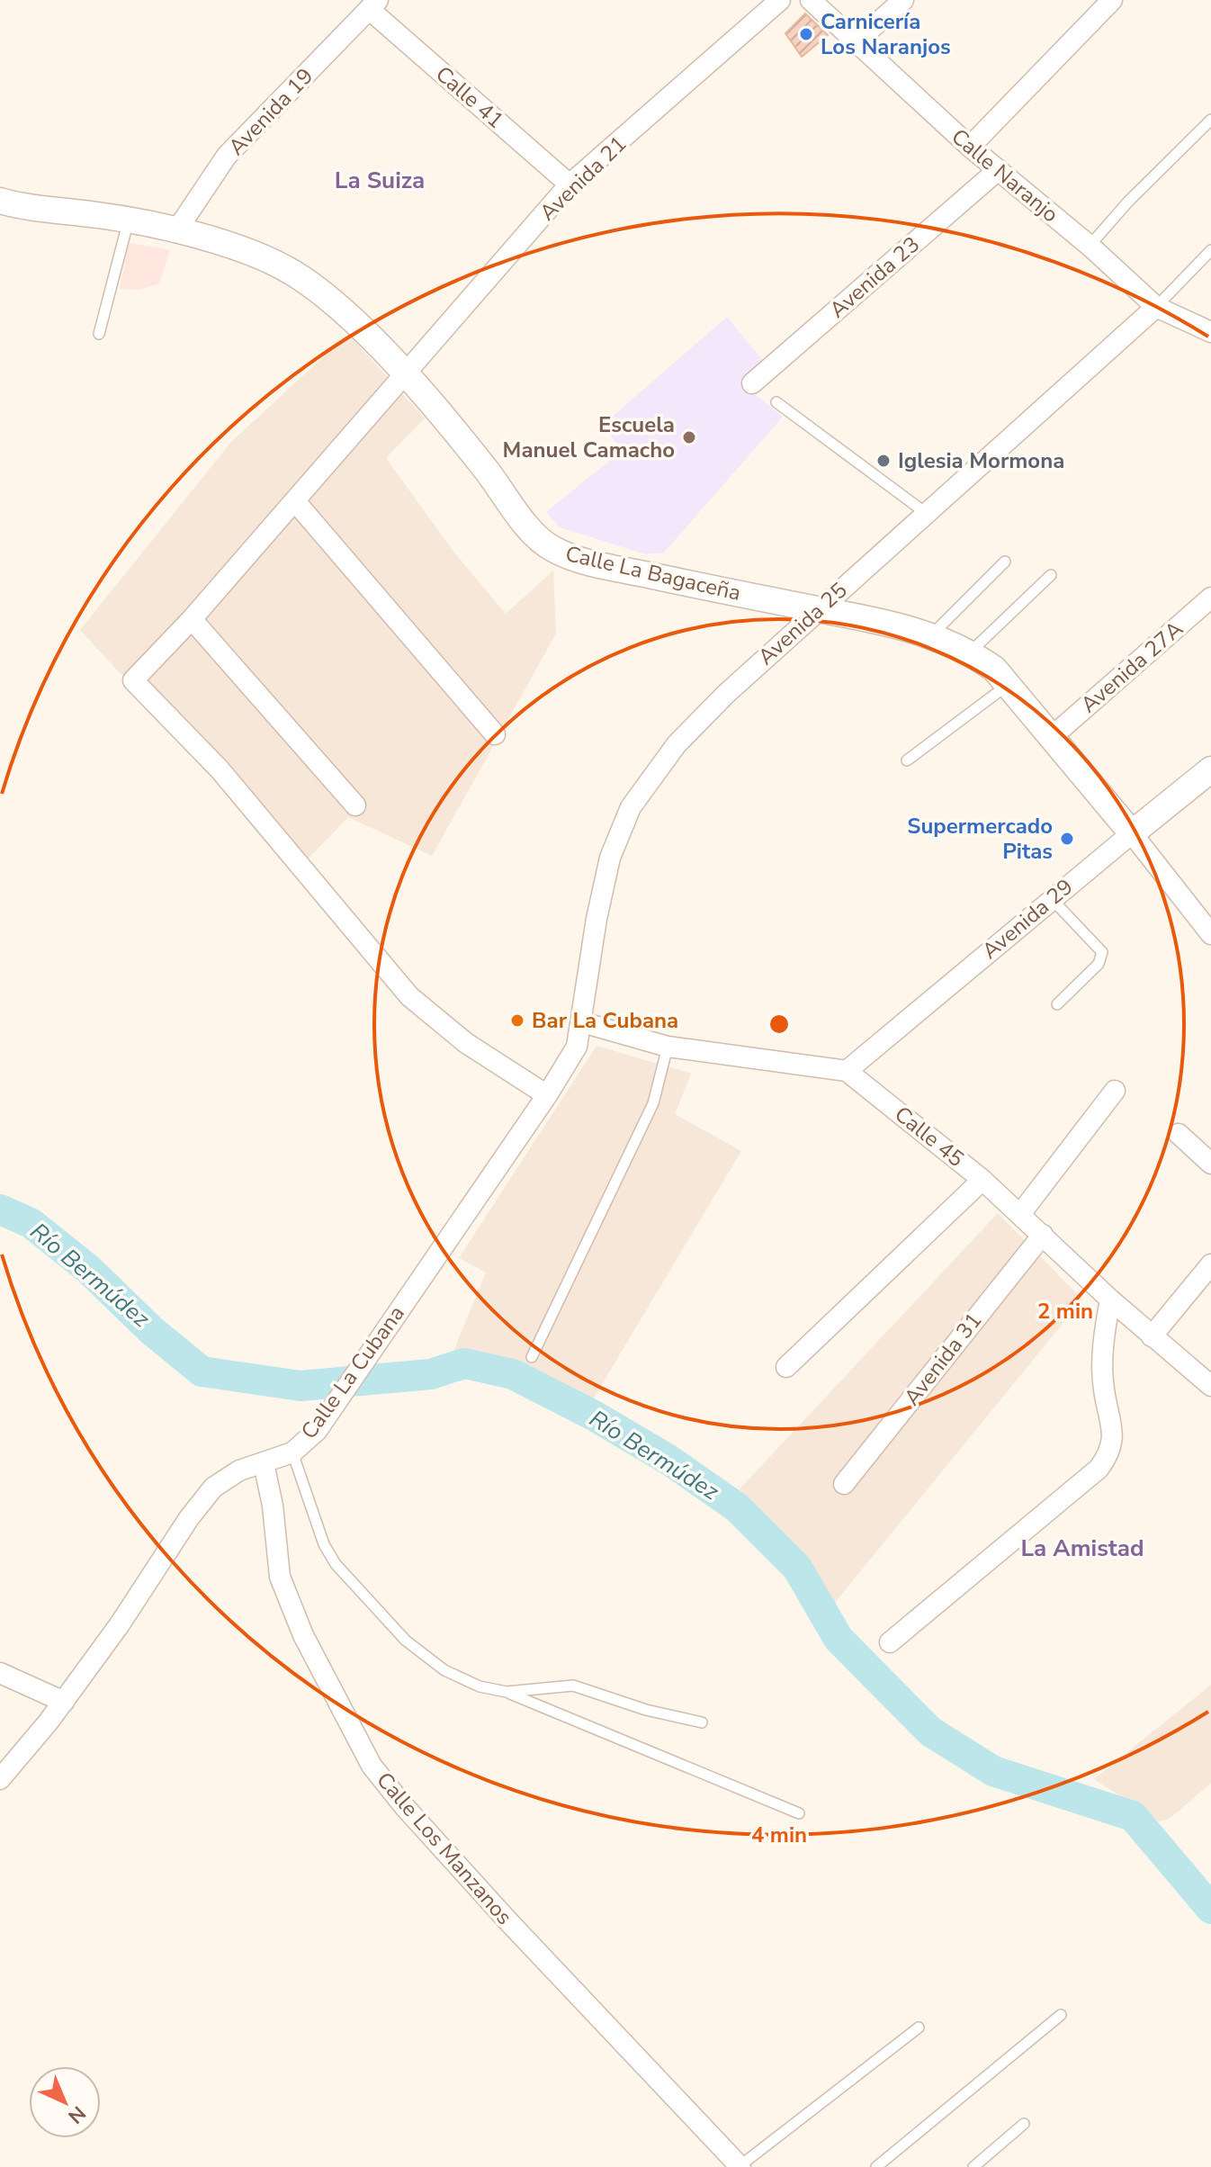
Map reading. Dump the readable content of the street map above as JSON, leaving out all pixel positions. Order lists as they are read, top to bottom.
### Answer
{
  "streets": {
    "street": [
      "Calle 41",
      "Avenida 19",
      "Calle Naranjo",
      "Avenida 21",
      "Avenida 23",
      "Calle La Bagaceña",
      "Avenida 25",
      "Avenida 27A",
      "Avenida 29",
      "Calle 45",
      "Avenida 31",
      "Calle La Cubana",
      "Calle Los Manzanos"
    ]
  },
  "crossings": [
    ["Calle 41", "Avenida 19"],
    ["Calle 41", "Avenida 21"],
    ["Avenida 19", "Calle La Bagaceña"],
    ["Calle Naranjo", "Avenida 23"],
    ["Calle Naranjo", "Avenida 25"],
    ["Avenida 21", "Calle La Bagaceña"],
    ["Avenida 21", "Calle La Cubana"],
    ["Calle La Bagaceña", "Avenida 25"],
    ["Calle La Bagaceña", "Avenida 27A"],
    ["Calle La Bagaceña", "Avenida 29"],
    ["Avenida 25", "Calle La Cubana"],
    ["Avenida 29", "Calle 45"],
    ["Calle 45", "Avenida 31"],
    ["Calle La Cubana", "Calle Los Manzanos"]
  ],
  "districts": ["La Suiza", "La Amistad"],
  "water": ["Río Bermúdez"],
  "places": [
    "Carnicería Los Naranjos",
    "Escuela Manuel Camacho",
    "Iglesia Mormona",
    "Supermercado Pitas",
    "Bar La Cubana"
  ],
  "north": "bottom right",
  "rings": ["2 min", "4 min"]
}
